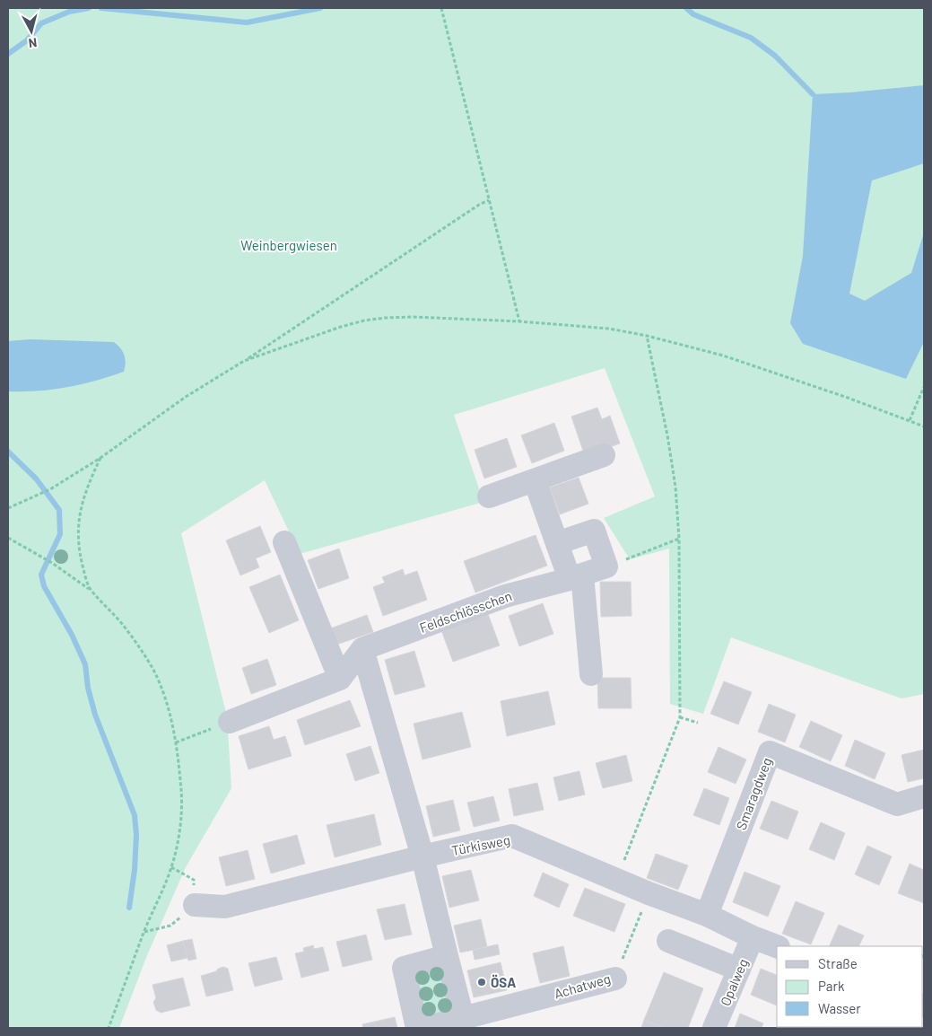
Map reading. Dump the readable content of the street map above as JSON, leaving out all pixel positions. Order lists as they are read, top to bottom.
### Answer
{
  "streets": {
    "street": [
      "Feldschlösschen",
      "Smaragdweg",
      "Türkisweg",
      "Opalweg",
      "Achatweg"
    ]
  },
  "crossings": [
    ["Smaragdweg", "Türkisweg"],
    ["Türkisweg", "Opalweg"],
    ["Türkisweg", "Achatweg"]
  ],
  "parks": ["Weinbergwiesen"],
  "places": ["ÖSA"],
  "legend": ["Straße", "Park", "Wasser"],
  "north": "bottom"
}
